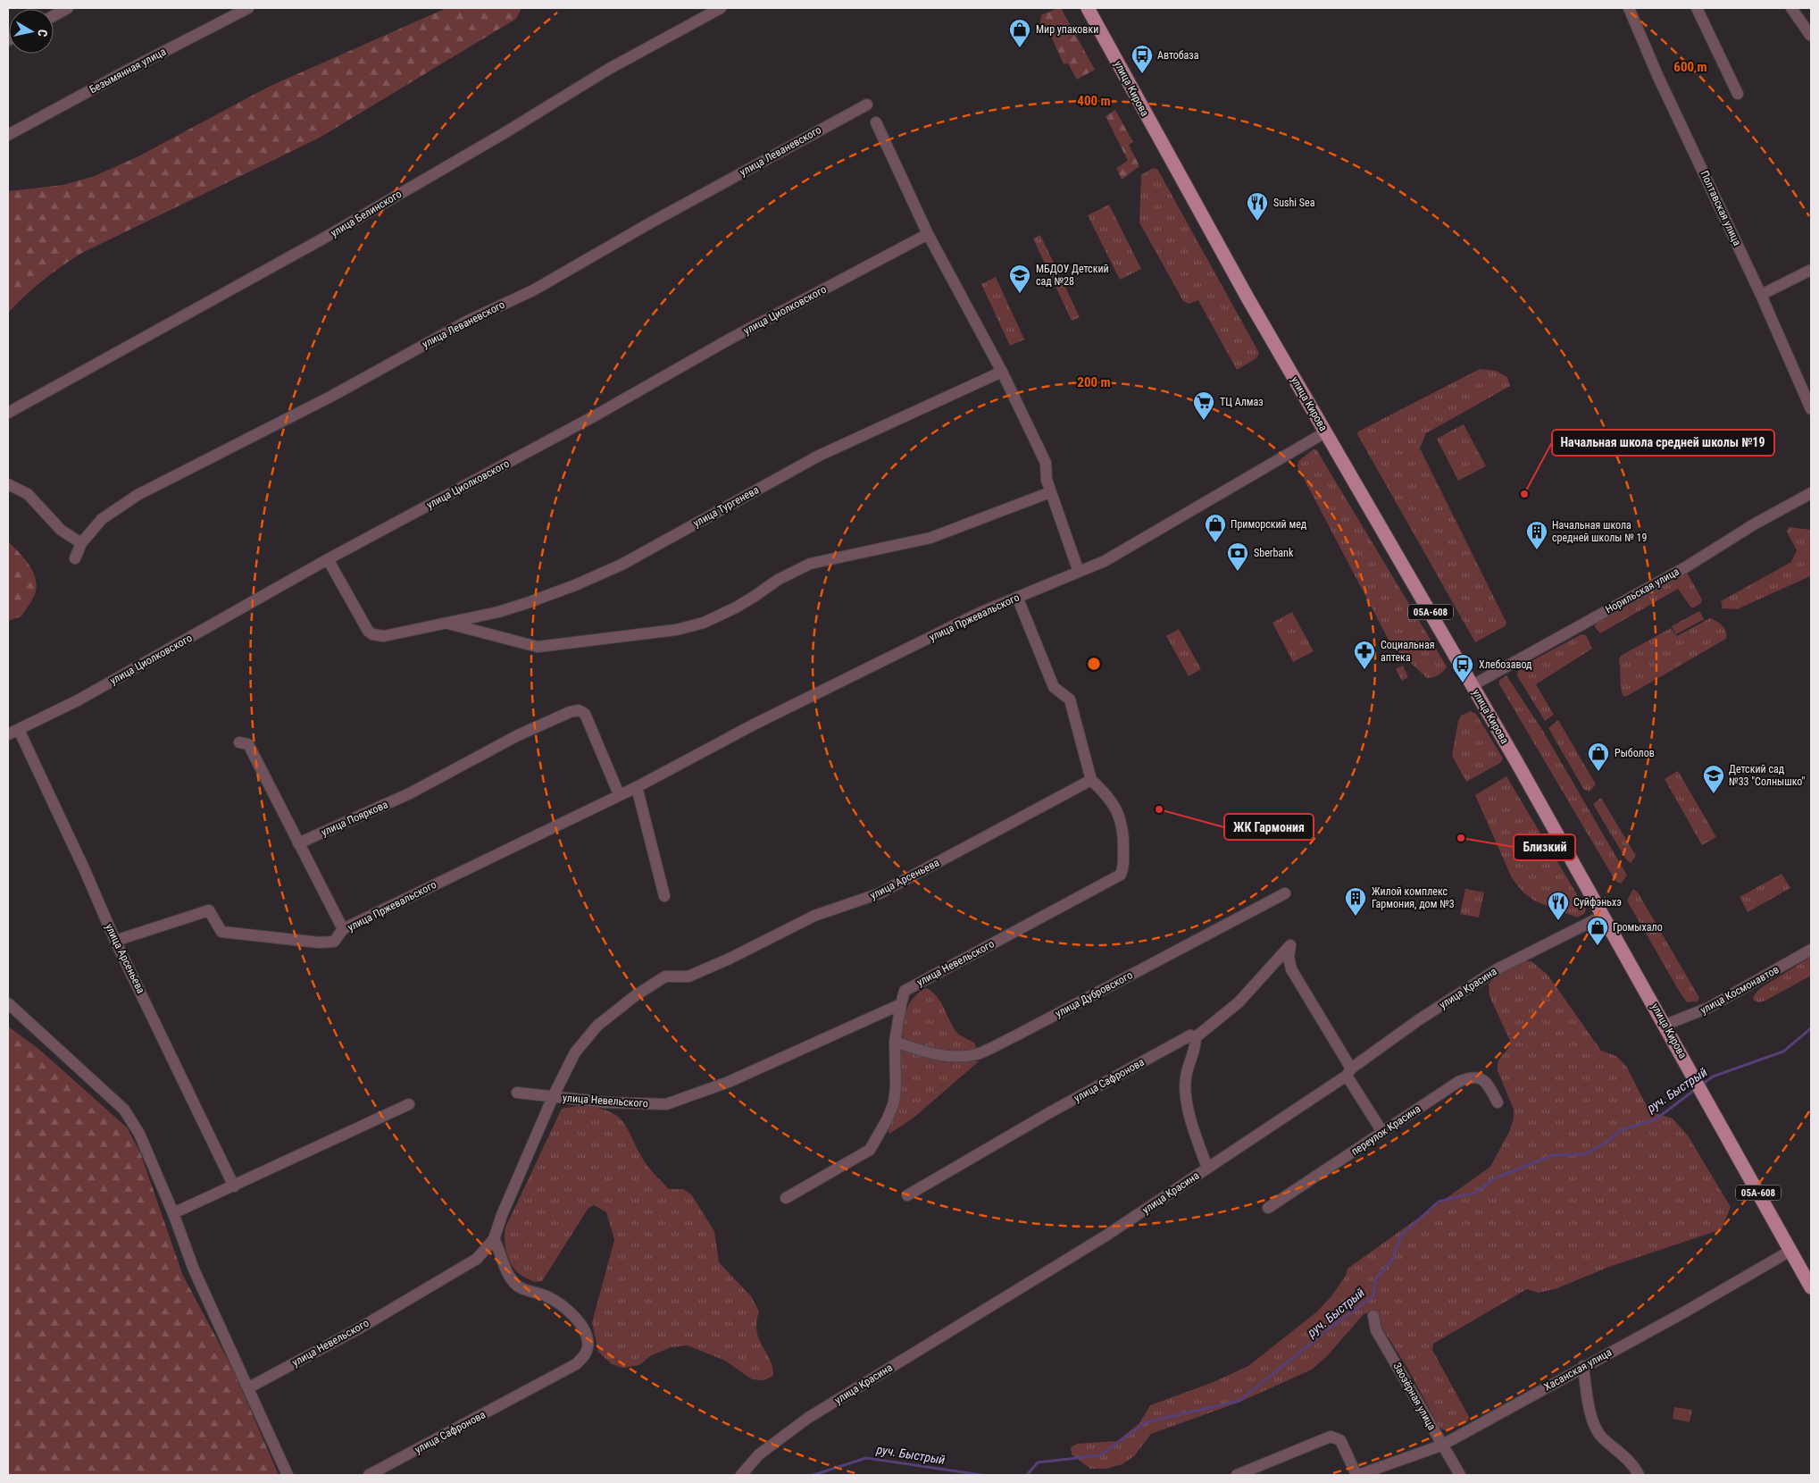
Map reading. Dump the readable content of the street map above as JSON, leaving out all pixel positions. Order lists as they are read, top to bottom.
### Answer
{
  "streets": {
    "main road": ["улица Кирова", "05А-608"],
    "street": [
      "Безымянная улица",
      "улица Леваневского",
      "Полтавская улица",
      "улица Белинского",
      "улица Циолковского",
      "улица Тургенева",
      "Норильская улица",
      "улица Пржевальского",
      "улица Пояркова",
      "улица Арсеньева",
      "улица Невельского",
      "улица Красина",
      "улица Космонавтов",
      "улица Дубровского",
      "улица Сафронова",
      "переулок Красина",
      "Хасанская улица",
      "Заозёрная улица"
    ]
  },
  "crossings": [
    ["улица Кирова", "Норильская улица"],
    ["улица Кирова", "улица Пржевальского"],
    ["улица Кирова", "улица Красина"],
    ["улица Кирова", "улица Космонавтов"],
    ["улица Кирова", "Хасанская улица"],
    ["улица Циолковского", "улица Тургенева"],
    ["улица Циолковского", "улица Арсеньева"],
    ["улица Пржевальского", "улица Пояркова"],
    ["улица Пржевальского", "улица Арсеньева"],
    ["улица Арсеньева", "улица Невельского"],
    ["улица Невельского", "улица Сафронова"],
    ["улица Красина", "улица Сафронова"],
    ["Хасанская улица", "Заозёрная улица"]
  ],
  "water": ["руч. Быстрый"],
  "places": {
    "shop": [
      "Мир упаковки",
      "Приморский мед",
      "Рыболов",
      "Громыхало"
    ],
    "bus stop": ["Автобаза", "Хлебoзавод"],
    "restaurant": ["Sushi Sea", "Суйфэньхэ"],
    "school or university": ["МБДОУ Детский сад №28", "Детский сад №33 \"Солнышко\""],
    "supermarket": ["ТЦ Алмаз"],
    "other": ["Начальная школа средней школы №19", "ЖК Гармония", "Близкий"],
    "building": ["Начальная школа средней школы № 19", "Жилой комплекс Гармония, дом №3"],
    "bank": ["Sberbank"],
    "pharmacy": ["Социальная аптека"]
  },
  "north": "right",
  "rings": ["600 m", "400 m", "200 m"]
}
